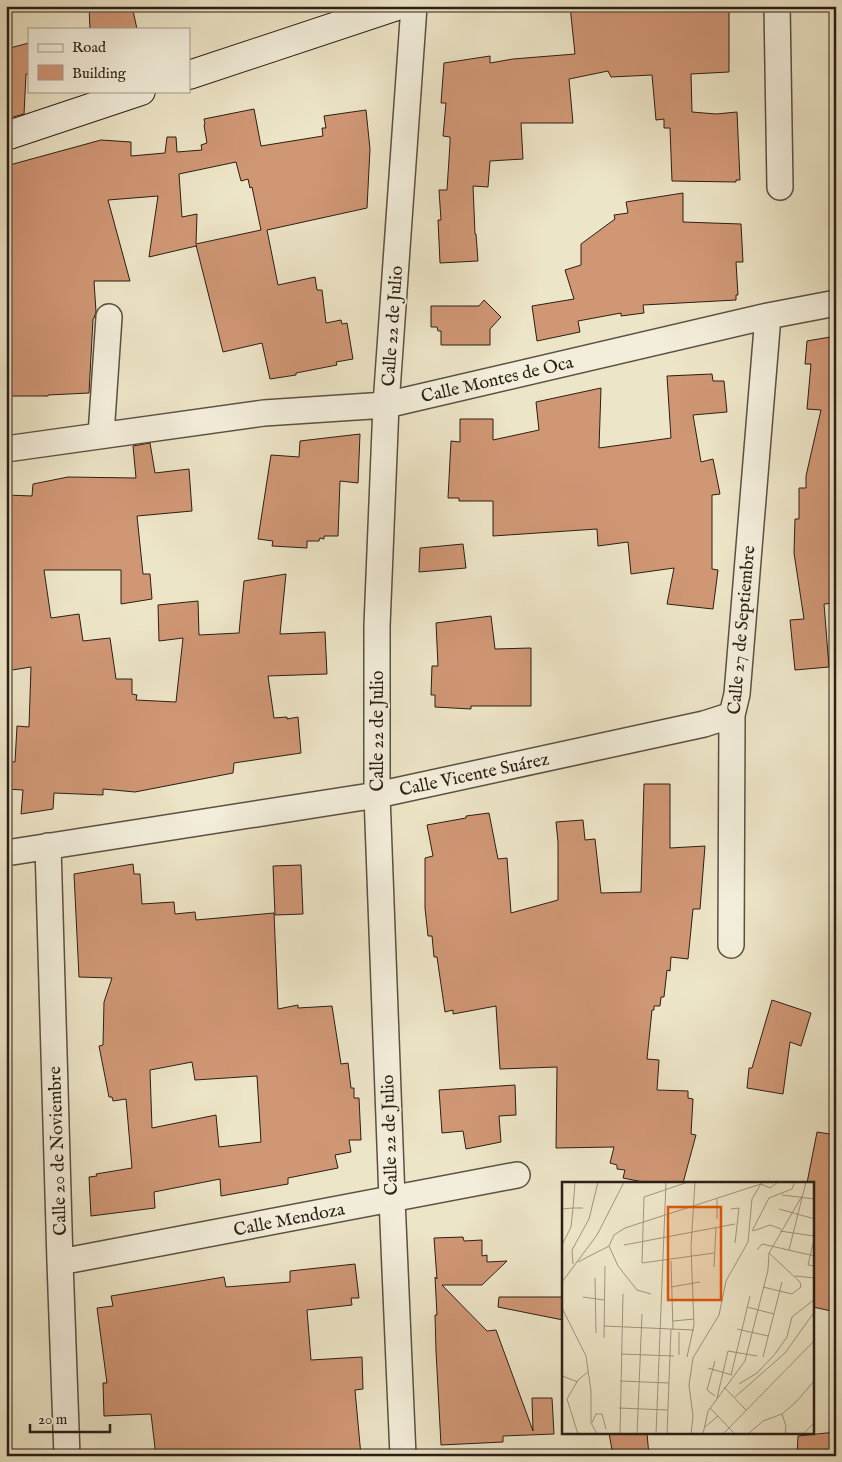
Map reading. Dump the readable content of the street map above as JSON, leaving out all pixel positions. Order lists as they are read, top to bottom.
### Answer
{
  "streets": {
    "street": [
      "Calle 22 de Julio",
      "Calle Montes de Oca",
      "Calle 27 de Septiembre",
      "Calle Vicente Suárez",
      "Calle 20 de Noviembre",
      "Calle Mendoza"
    ]
  },
  "crossings": [
    ["Calle 22 de Julio", "Calle Montes de Oca"],
    ["Calle 22 de Julio", "Calle Vicente Suárez"],
    ["Calle 22 de Julio", "Calle Mendoza"],
    ["Calle Montes de Oca", "Calle 27 de Septiembre"],
    ["Calle 27 de Septiembre", "Calle Vicente Suárez"],
    ["Calle Vicente Suárez", "Calle 20 de Noviembre"],
    ["Calle 20 de Noviembre", "Calle Mendoza"]
  ],
  "legend": ["Road", "Building"],
  "scale_bar": "20 m"
}
